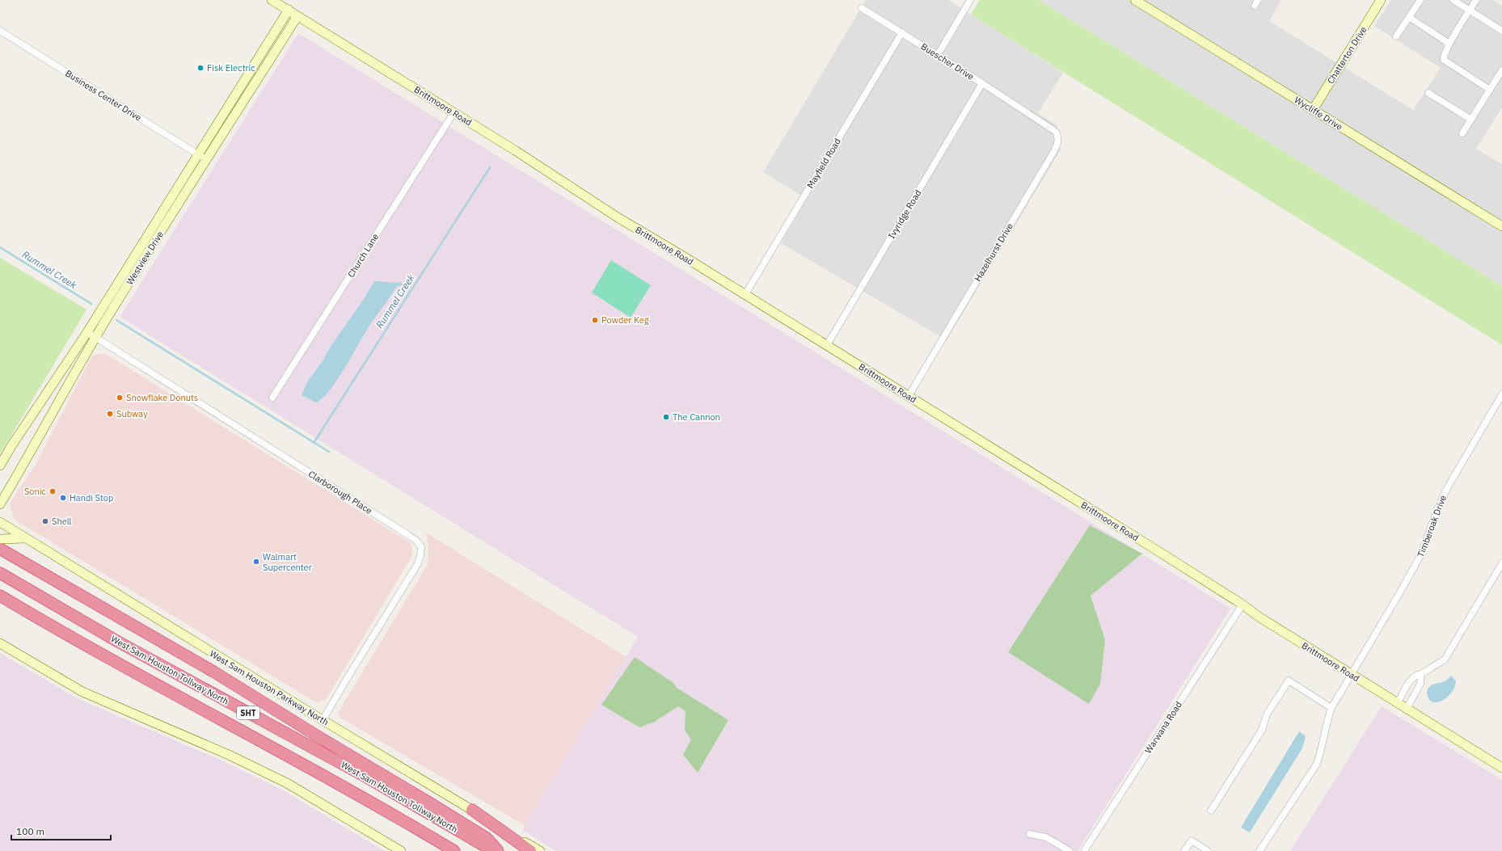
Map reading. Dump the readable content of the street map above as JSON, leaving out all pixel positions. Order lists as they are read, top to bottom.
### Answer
{
  "streets": {
    "highway": ["West Sam Houston Tollway North", "SHT"],
    "main road": [
      "Chatterton Drive",
      "Brittmoore Road",
      "Wycliffe Drive",
      "Westview Drive",
      "West Sam Houston Parkway North"
    ],
    "street": [
      "Buescher Drive",
      "Business Center Drive",
      "Mayfield Road",
      "Ivyridge Road",
      "Hazelhurst Drive",
      "Church Lane",
      "Clarborough Place",
      "Timberoak Drive",
      "Warwana Road"
    ]
  },
  "crossings": [
    ["Chatterton Drive", "Wycliffe Drive"],
    ["Buescher Drive", "Mayfield Road"],
    ["Buescher Drive", "Ivyridge Road"],
    ["Buescher Drive", "Hazelhurst Drive"],
    ["Business Center Drive", "Westview Drive"],
    ["Brittmoore Road", "Mayfield Road"],
    ["Brittmoore Road", "Ivyridge Road"],
    ["Brittmoore Road", "Hazelhurst Drive"],
    ["Brittmoore Road", "Church Lane"],
    ["Brittmoore Road", "Westview Drive"],
    ["Brittmoore Road", "Timberoak Drive"],
    ["Brittmoore Road", "Warwana Road"],
    ["Westview Drive", "Clarborough Place"],
    ["Clarborough Place", "West Sam Houston Parkway North"]
  ],
  "water": ["Rummel Creek"],
  "places": [
    "Fisk Electric",
    "Powder Keg",
    "Snowflake Donuts",
    "Subway",
    "The Cannon",
    "Sonic",
    "Handi Stop",
    "Shell",
    "Walmart Supercenter"
  ],
  "scale_bar": "100 m"
}
